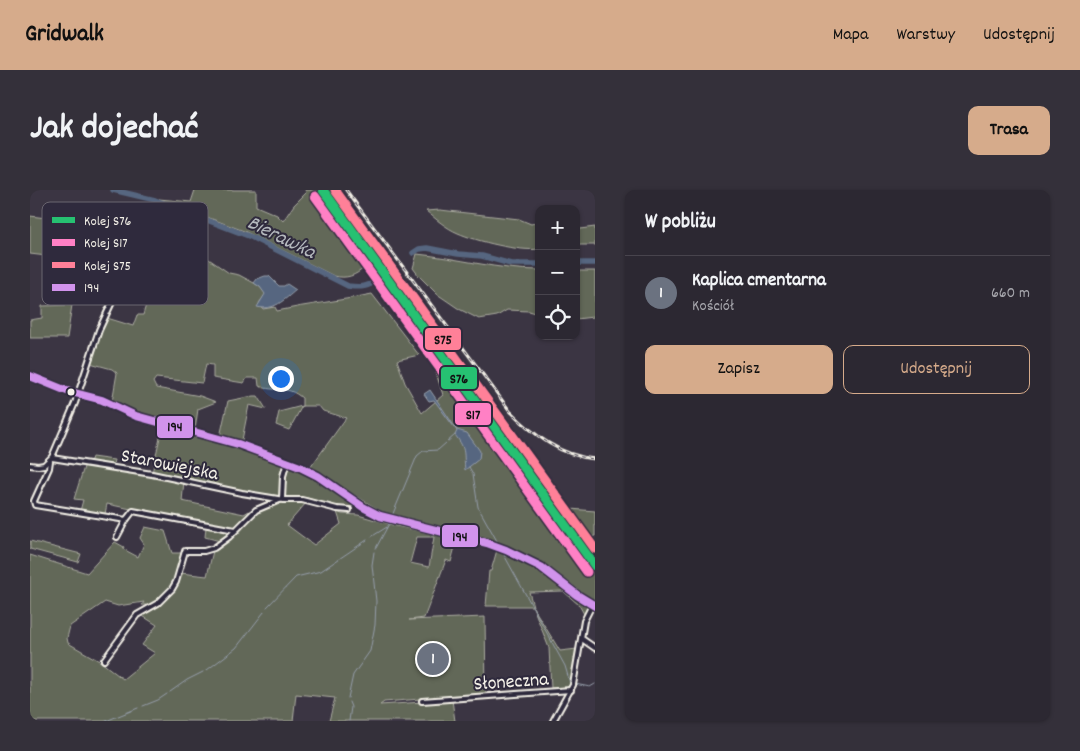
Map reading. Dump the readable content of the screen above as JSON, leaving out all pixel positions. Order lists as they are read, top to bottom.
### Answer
{
  "streets": {
    "street": ["Starowiejska", "Słoneczna"]
  },
  "water": ["Bierawka"],
  "lines": [
    "rail line S76",
    "rail line S75",
    "rail line S17",
    "transit line 194"
  ],
  "legend": [
    "Kolej S76",
    "Kolej S17",
    "Kolej S75",
    "194"
  ],
  "page": {
    "header": "Gridwalk",
    "nav": ["Mapa", "Warstwy", "Udostępnij"],
    "title": "Jak dojechać",
    "buttons": [
      "Trasa",
      ["Zapisz", "Udostępnij"]
    ],
    "heading": "W pobliżu",
    "map_buttons": ["+", "−"],
    "list": [
      {
        "mark": "1",
        "name": "Kaplica cmentarna",
        "note": "Kościół",
        "value": "660 m"
      }
    ],
    "pins": "1"
  }
}
